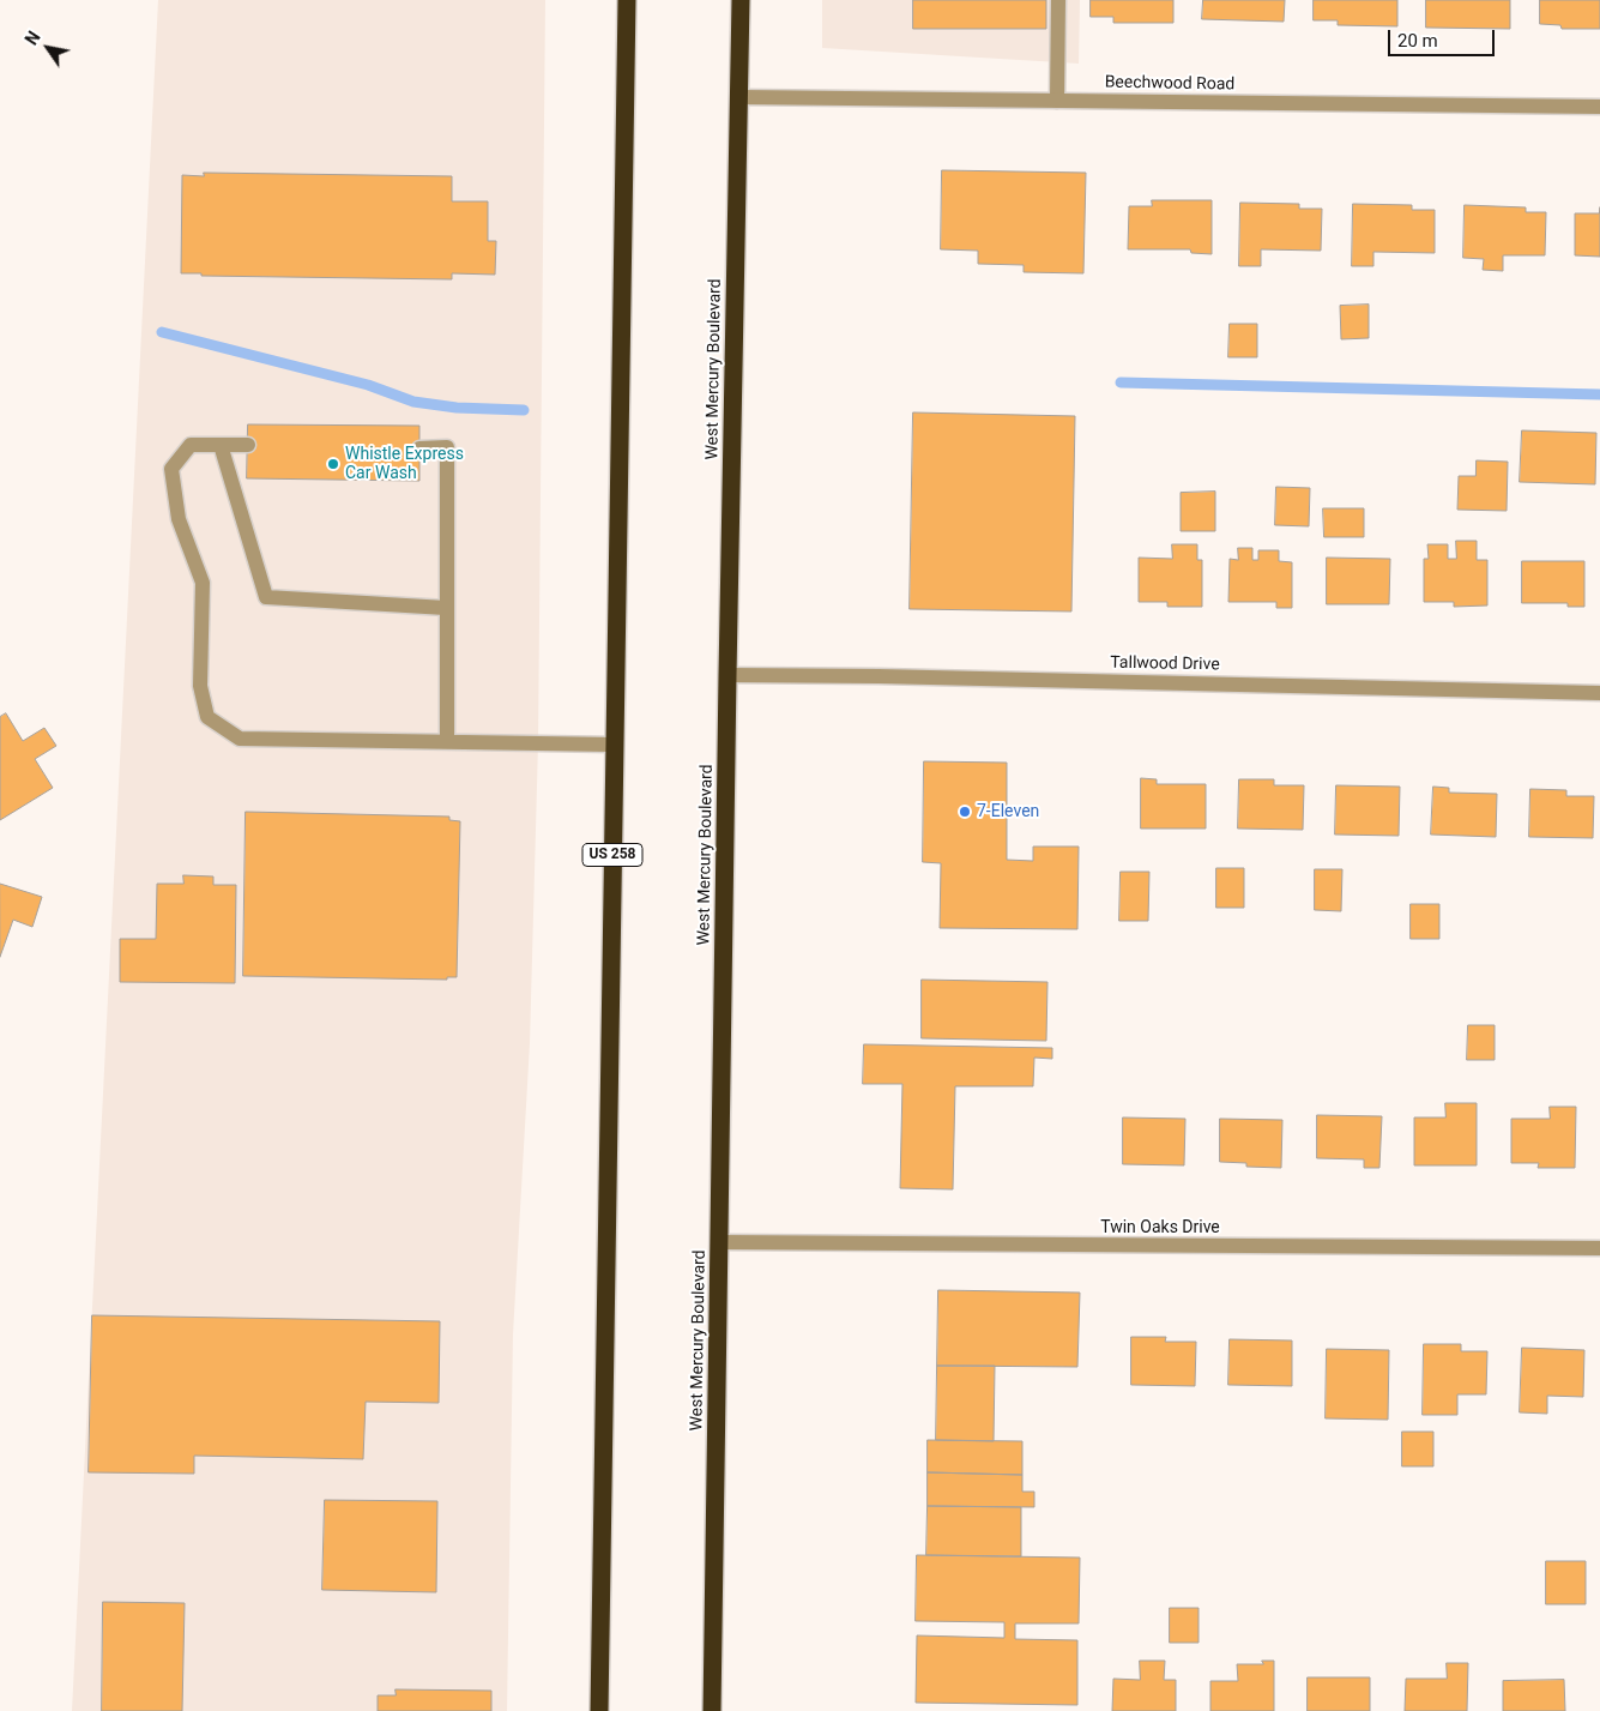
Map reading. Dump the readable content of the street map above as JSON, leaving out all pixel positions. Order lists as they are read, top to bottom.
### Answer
{
  "streets": {
    "highway": ["West Mercury Boulevard", "US 258"],
    "street": ["Beechwood Road", "Tallwood Drive", "Twin Oaks Drive"]
  },
  "crossings": [
    ["Beechwood Road", "West Mercury Boulevard"],
    ["West Mercury Boulevard", "Tallwood Drive"],
    ["West Mercury Boulevard", "Twin Oaks Drive"]
  ],
  "places": ["Whistle Express Car Wash", "7-Eleven"],
  "scale_bar": "20 m",
  "north": "top left"
}
